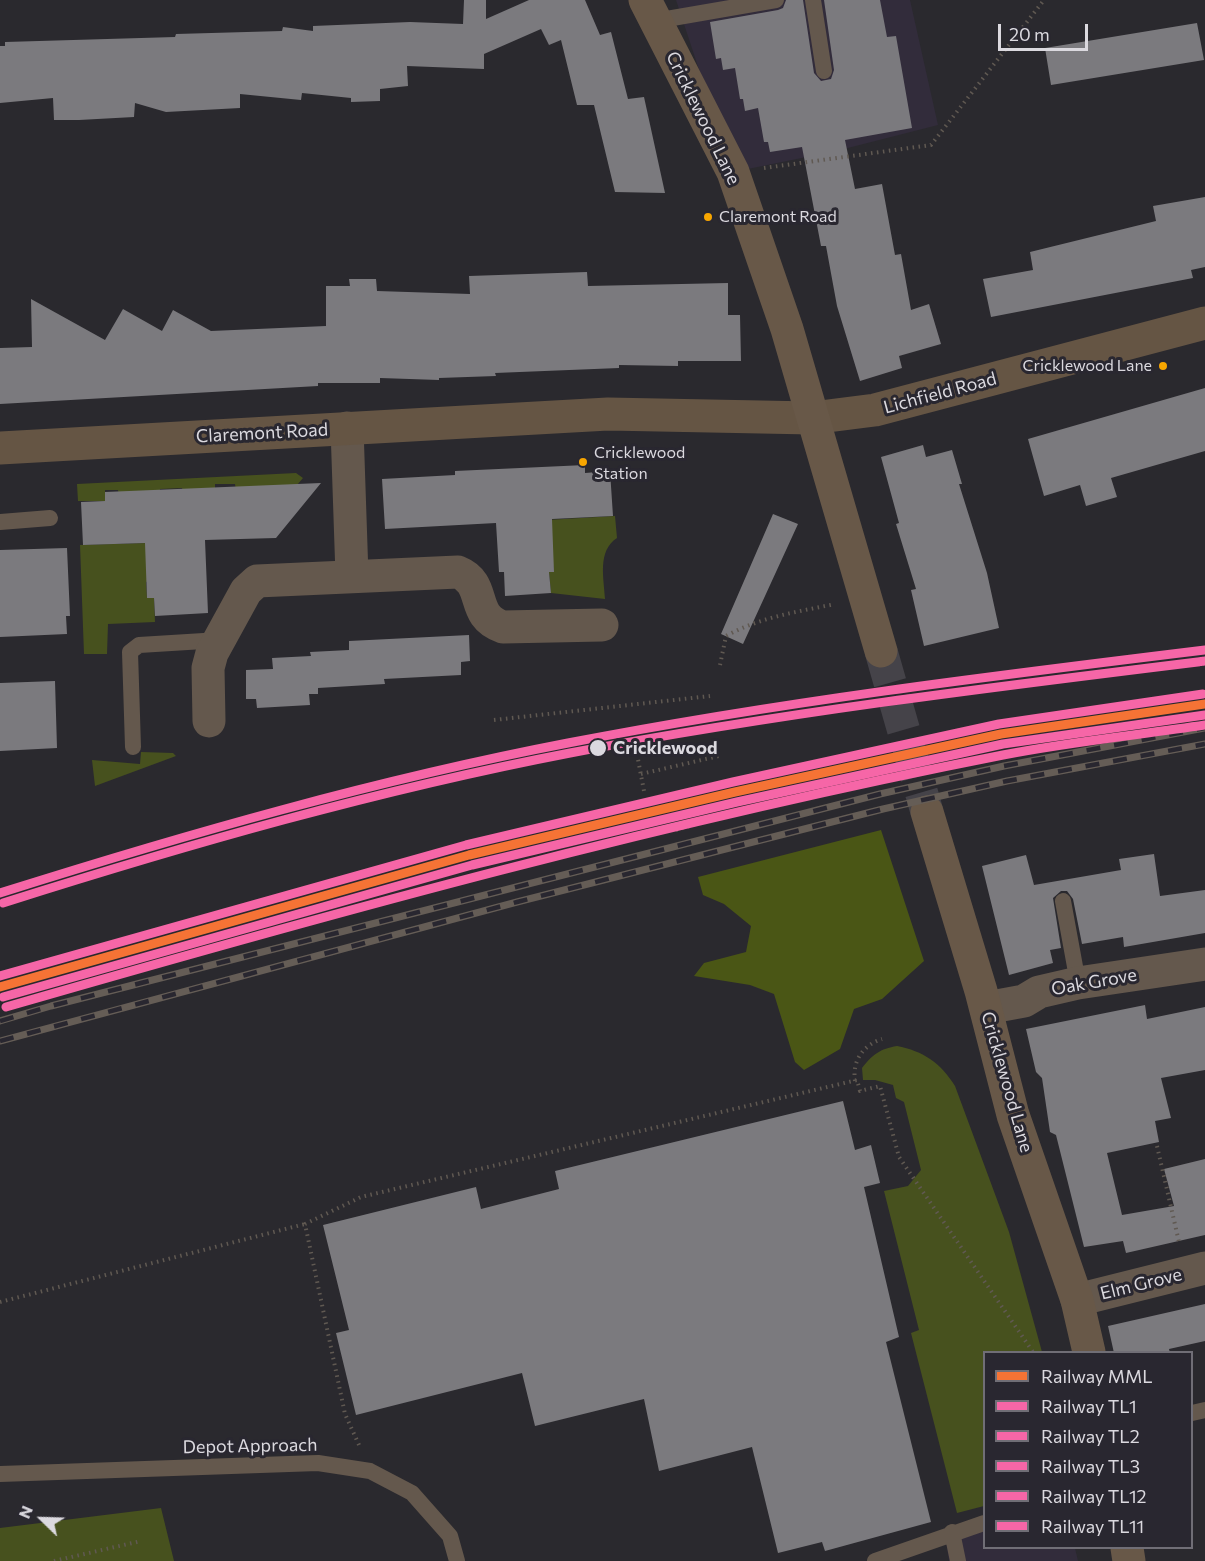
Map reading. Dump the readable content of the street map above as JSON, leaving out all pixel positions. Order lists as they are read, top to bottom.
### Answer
{
  "streets": {
    "main road": ["Cricklewood Lane"],
    "street": [
      "Lichfield Road",
      "Claremont Road",
      "Oak Grove",
      "Elm Grove"
    ],
    "lane": ["Depot Approach"]
  },
  "crossings": [
    ["Cricklewood Lane", "Lichfield Road"],
    ["Cricklewood Lane", "Claremont Road"],
    ["Cricklewood Lane", "Oak Grove"],
    ["Cricklewood Lane", "Elm Grove"],
    ["Lichfield Road", "Claremont Road"]
  ],
  "places": [
    "Claremont Road",
    "Cricklewood Lane",
    "Cricklewood Station",
    "Cricklewood"
  ],
  "lines": [
    "rail line TL12",
    "rail line TL11",
    "rail line TL2",
    "rail line MML",
    "rail line TL1",
    "rail line TL3"
  ],
  "legend": [
    "Railway MML",
    "Railway TL1",
    "Railway TL2",
    "Railway TL3",
    "Railway TL12",
    "Railway TL11"
  ],
  "scale_bar": "20 m",
  "north": "top left"
}
